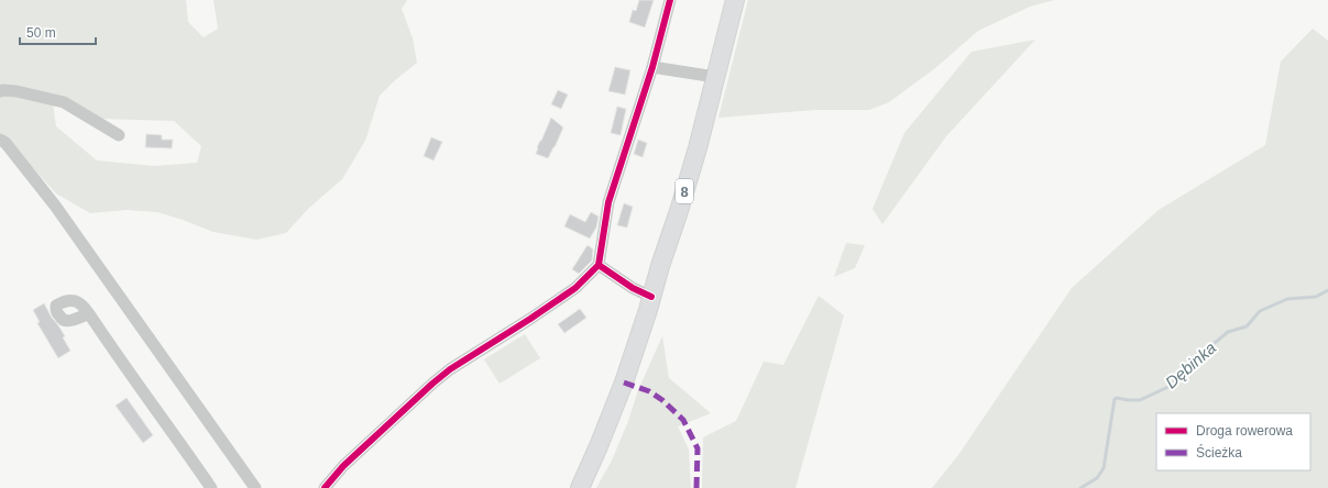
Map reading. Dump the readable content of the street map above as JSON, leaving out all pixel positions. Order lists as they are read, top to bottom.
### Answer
{
  "streets": {
    "highway": ["8"]
  },
  "water": ["Dębinka"],
  "legend": ["Droga rowerowa", "Ścieżka"],
  "scale_bar": "50 m"
}
